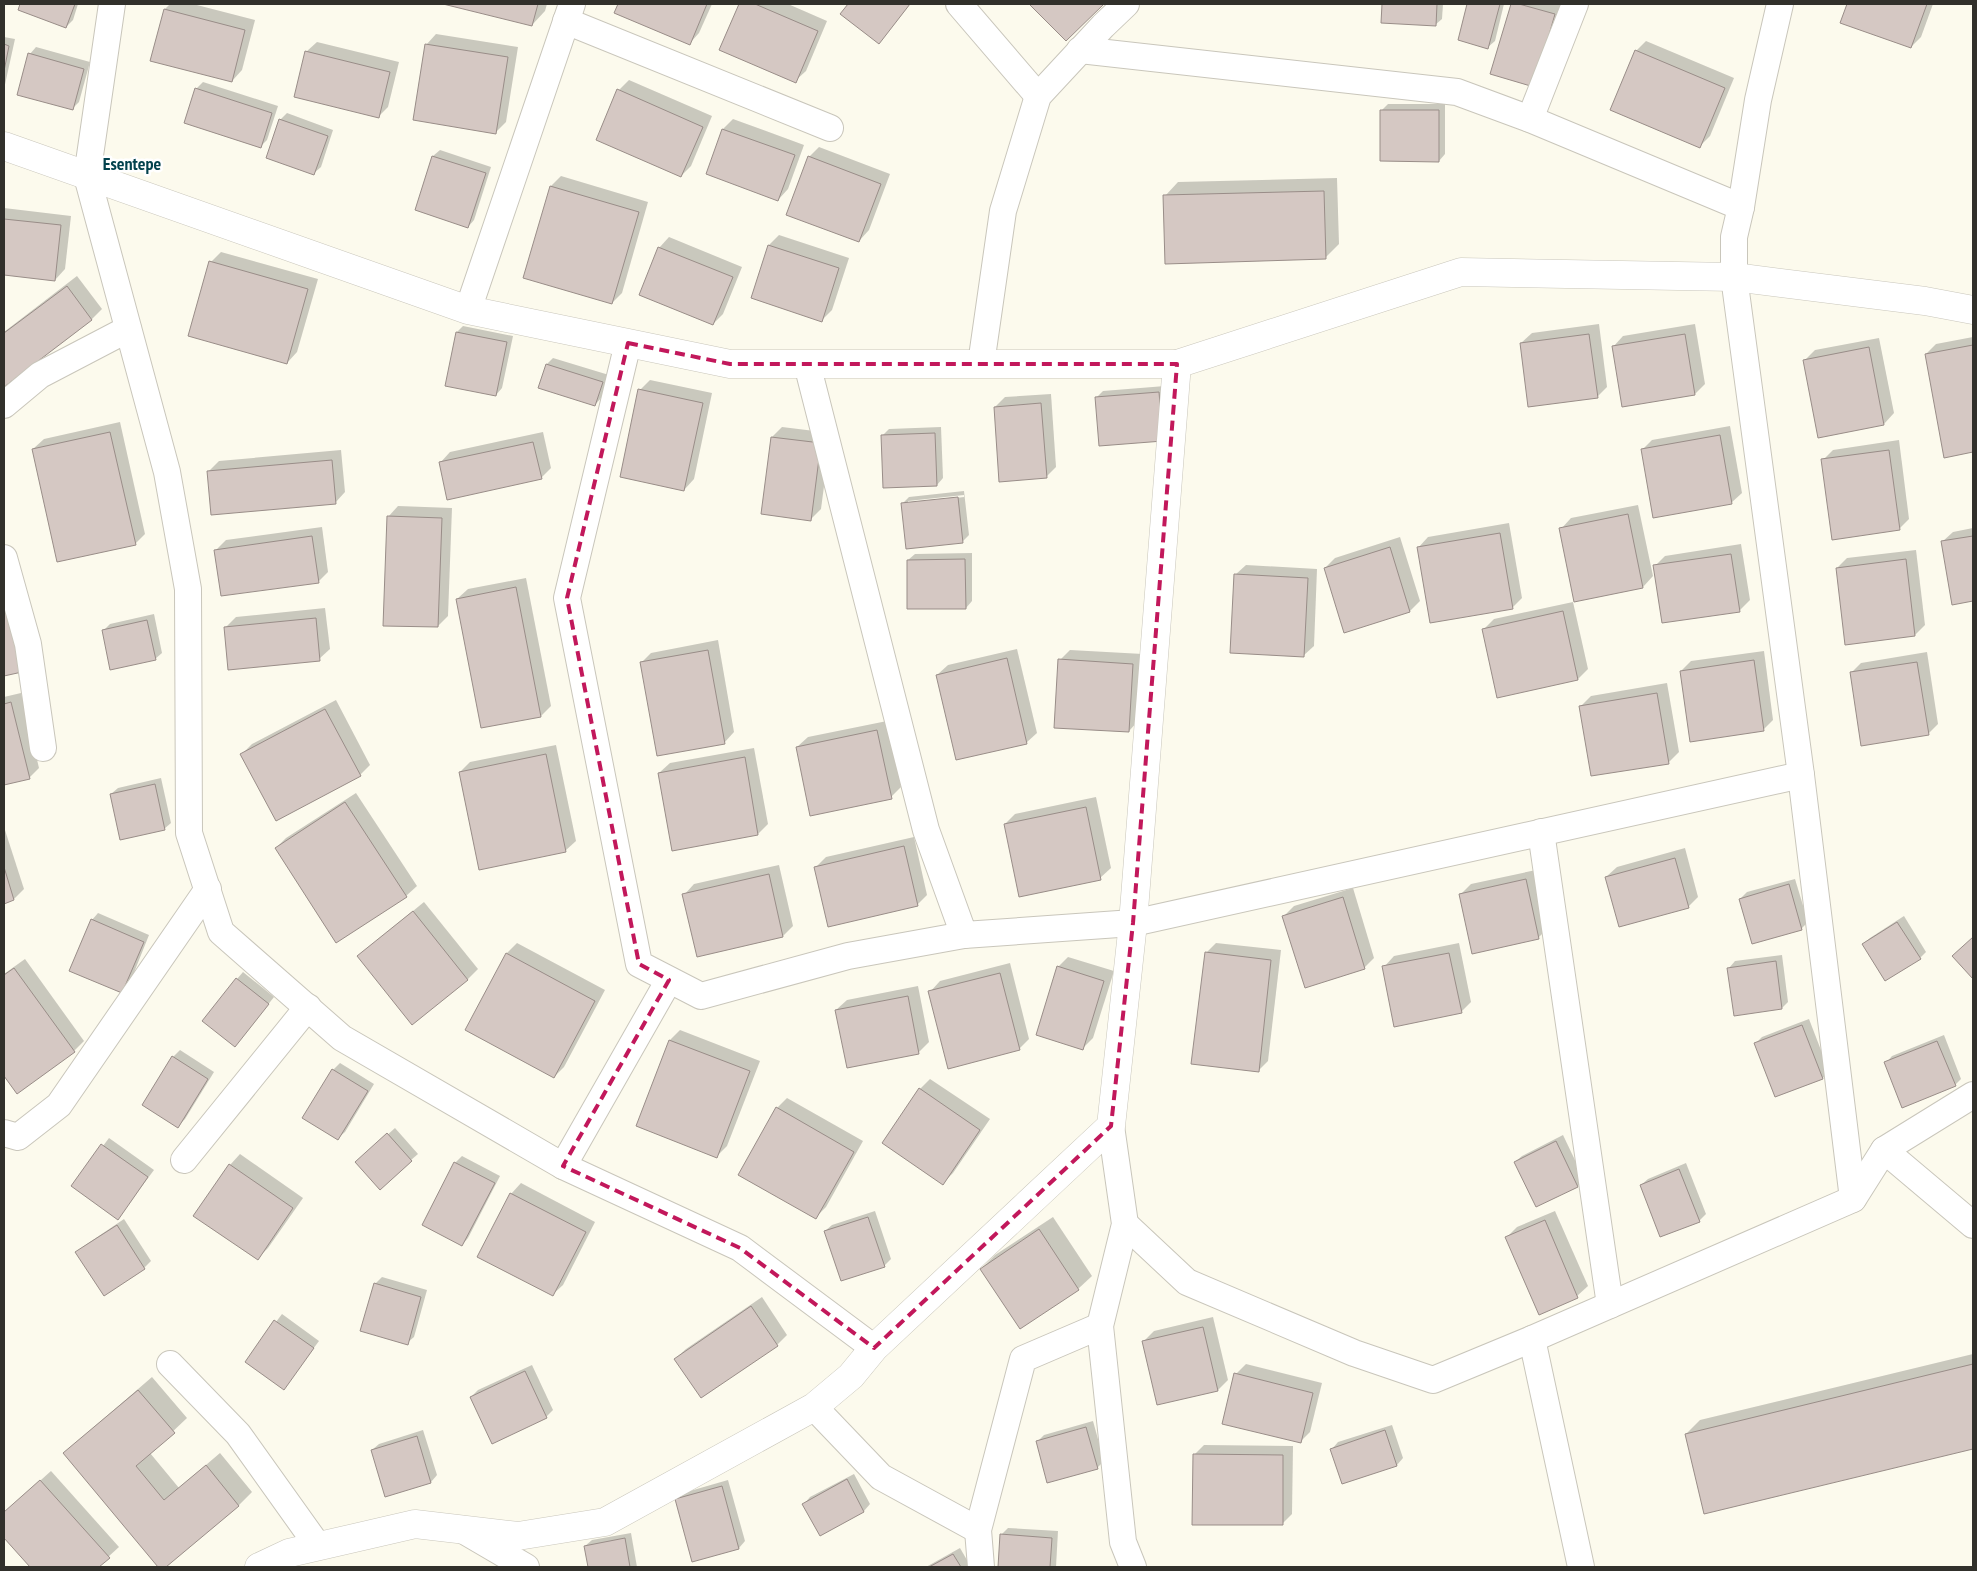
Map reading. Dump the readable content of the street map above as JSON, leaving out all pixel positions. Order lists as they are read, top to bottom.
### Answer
{
  "districts": ["Esentepe"]
}
